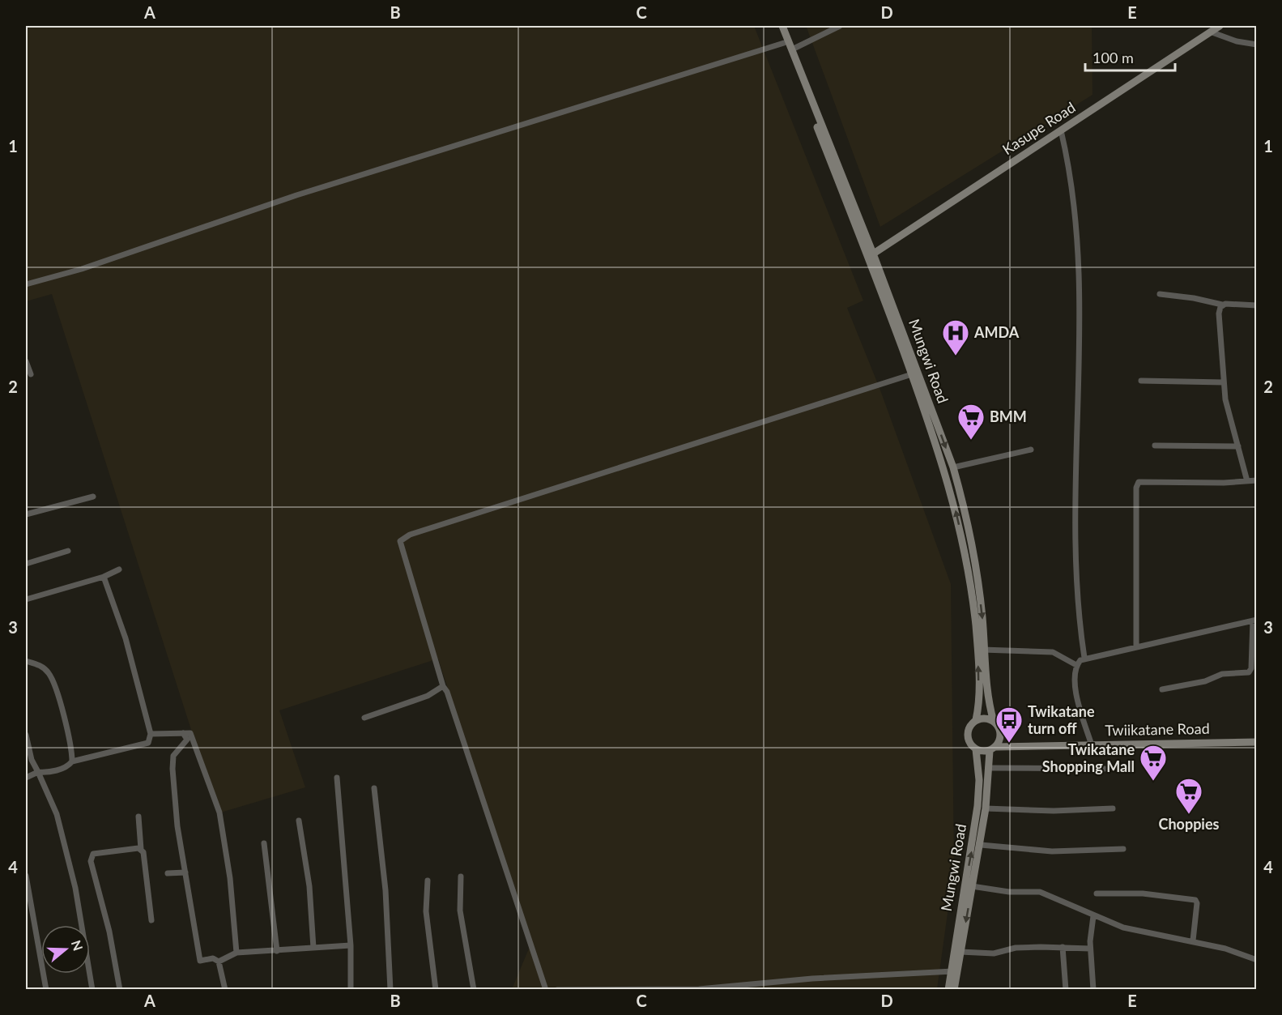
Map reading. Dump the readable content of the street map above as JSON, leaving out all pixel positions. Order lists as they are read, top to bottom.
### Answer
{
  "streets": {
    "main road": ["Kasupe Road", "Mungwi Road", "Twiikatane Road"]
  },
  "crossings": [
    ["Kasupe Road", "Mungwi Road"],
    ["Mungwi Road", "Twiikatane Road"]
  ],
  "places": {
    "hospital": ["AMDA"],
    "supermarket": ["BMM", "Twikatane Shopping Mall", "Choppies"],
    "bus stop": ["Twikatane turn off"]
  },
  "scale_bar": "100 m",
  "north": "right",
  "grid": {
    "columns": [
      "A",
      "B",
      "C",
      "D",
      "E"
    ],
    "rows": [
      "1",
      "2",
      "3",
      "4"
    ]
  }
}
